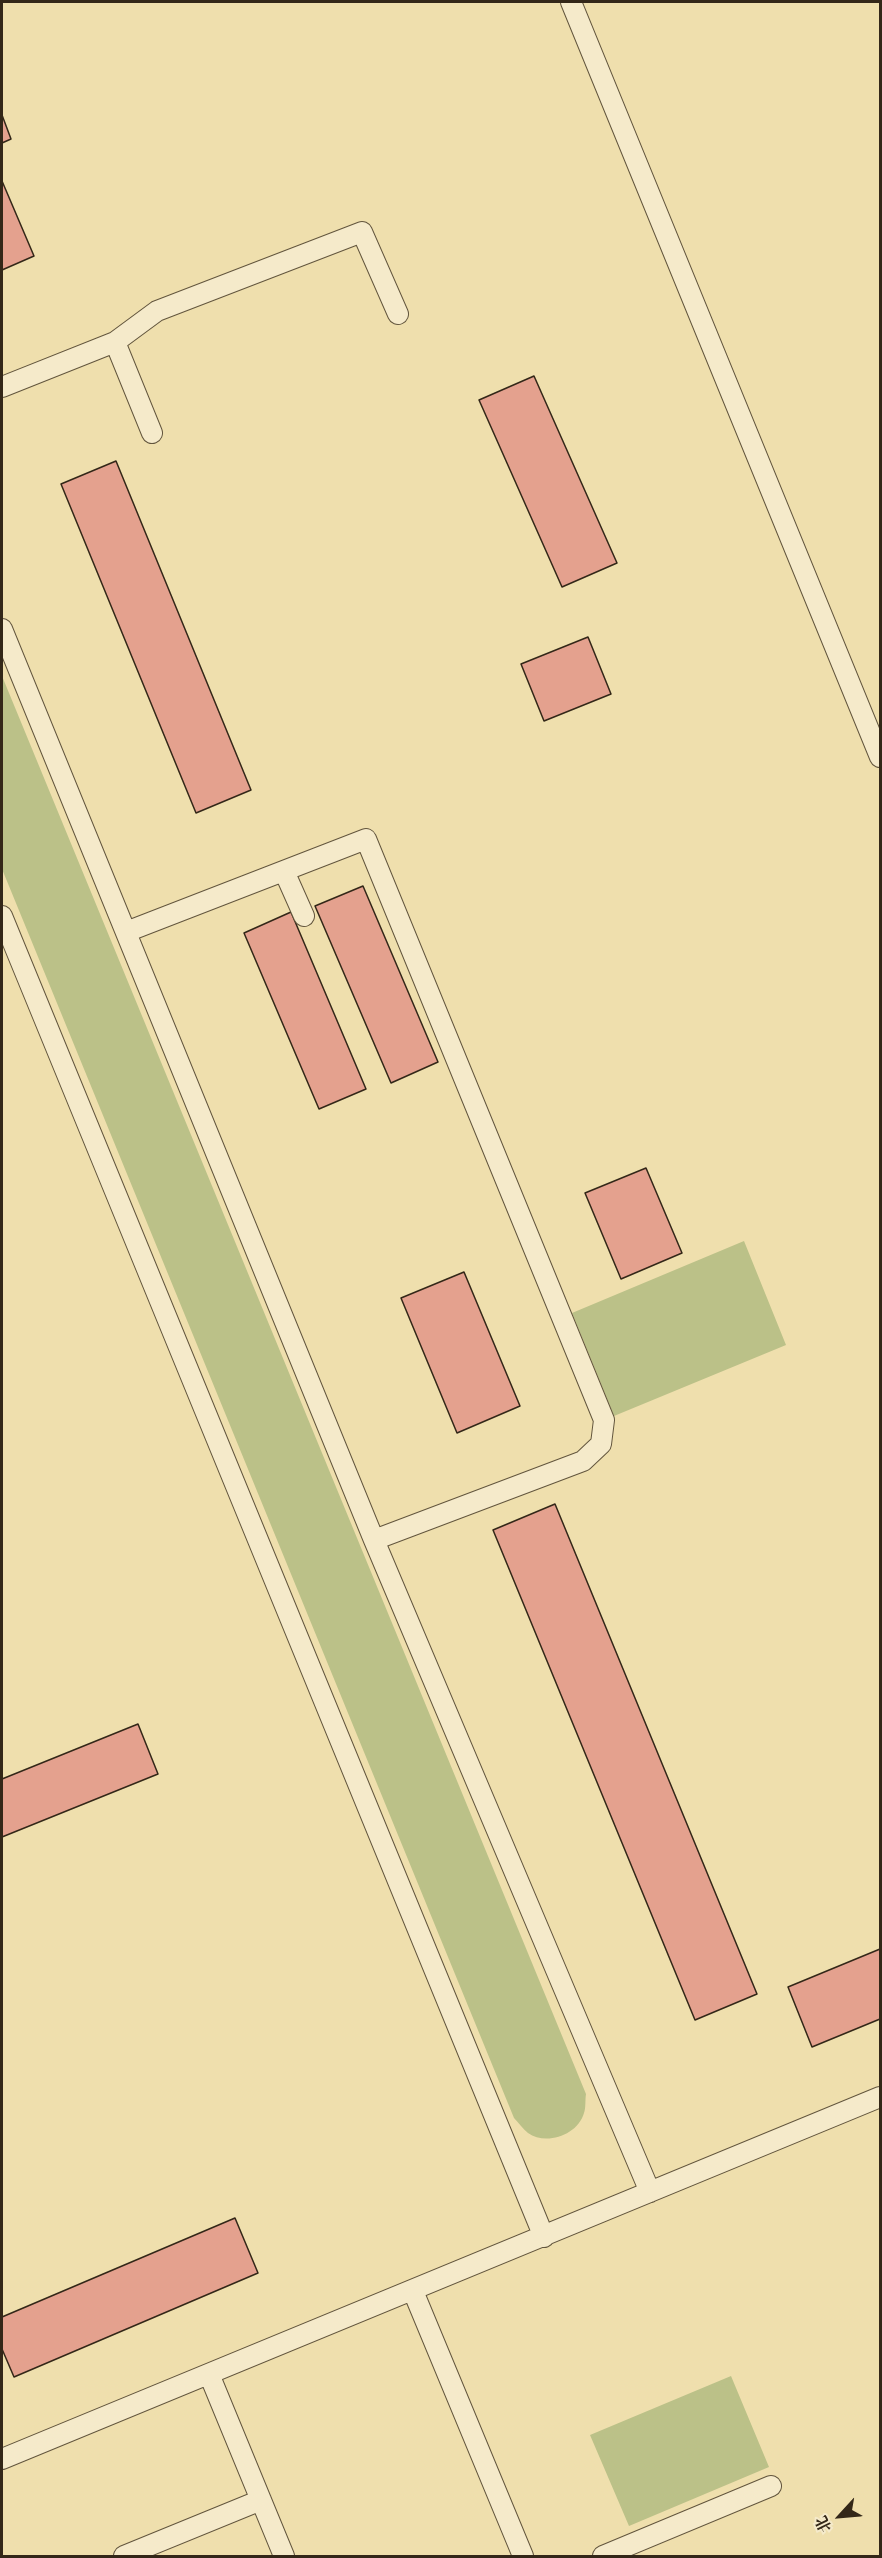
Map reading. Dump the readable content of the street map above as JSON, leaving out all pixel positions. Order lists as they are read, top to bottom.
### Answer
{
  "north": "bottom left"
}
